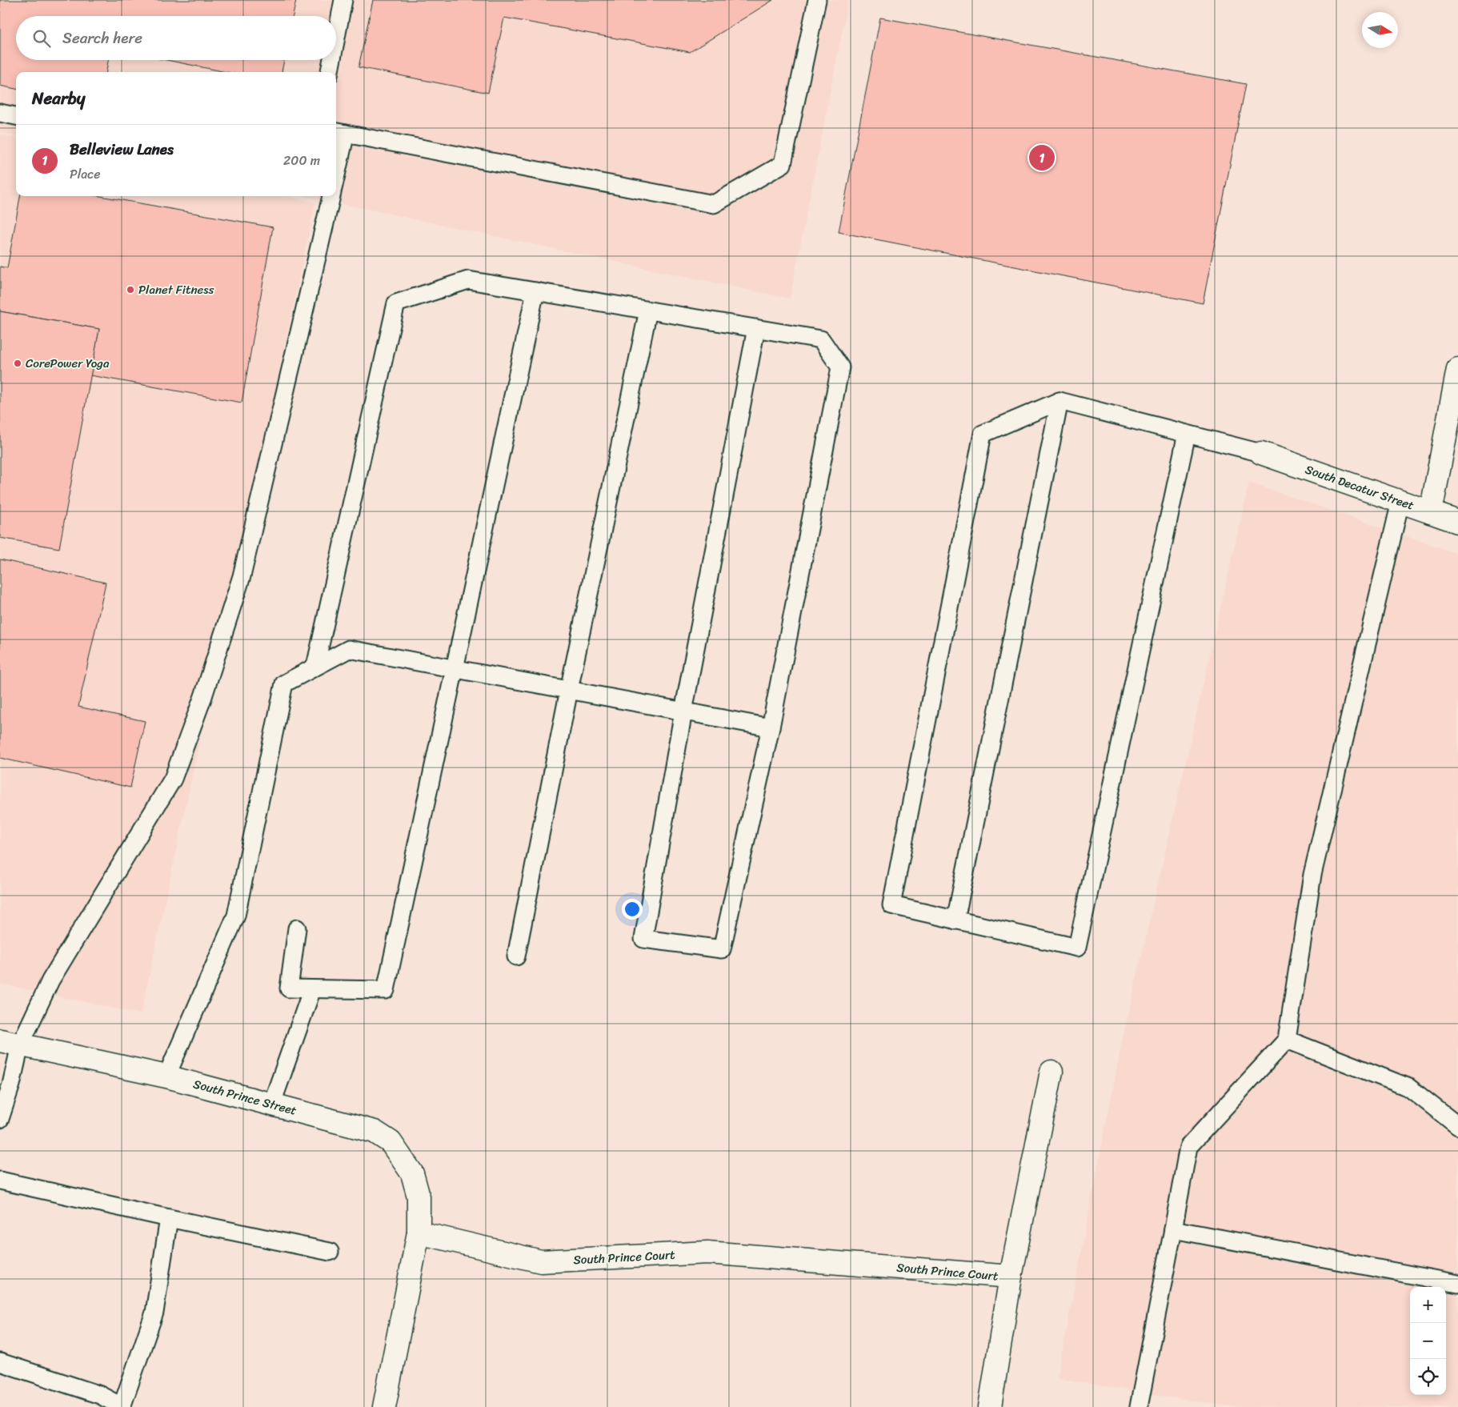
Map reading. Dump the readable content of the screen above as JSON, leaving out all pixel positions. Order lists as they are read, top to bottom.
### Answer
{
  "streets": {
    "street": ["South Decatur Street", "South Prince Street", "South Prince Court"]
  },
  "crossings": [
    ["South Prince Street", "South Prince Court"]
  ],
  "places": ["Planet Fitness", "CorePower Yoga"],
  "north": "right",
  "page": {
    "search": "Search here",
    "heading": "Nearby",
    "list": [
      {
        "mark": "1",
        "name": "Belleview Lanes",
        "note": "Place",
        "value": "200 m"
      }
    ],
    "pins": "1",
    "map_buttons": ["+", "−"]
  }
}
